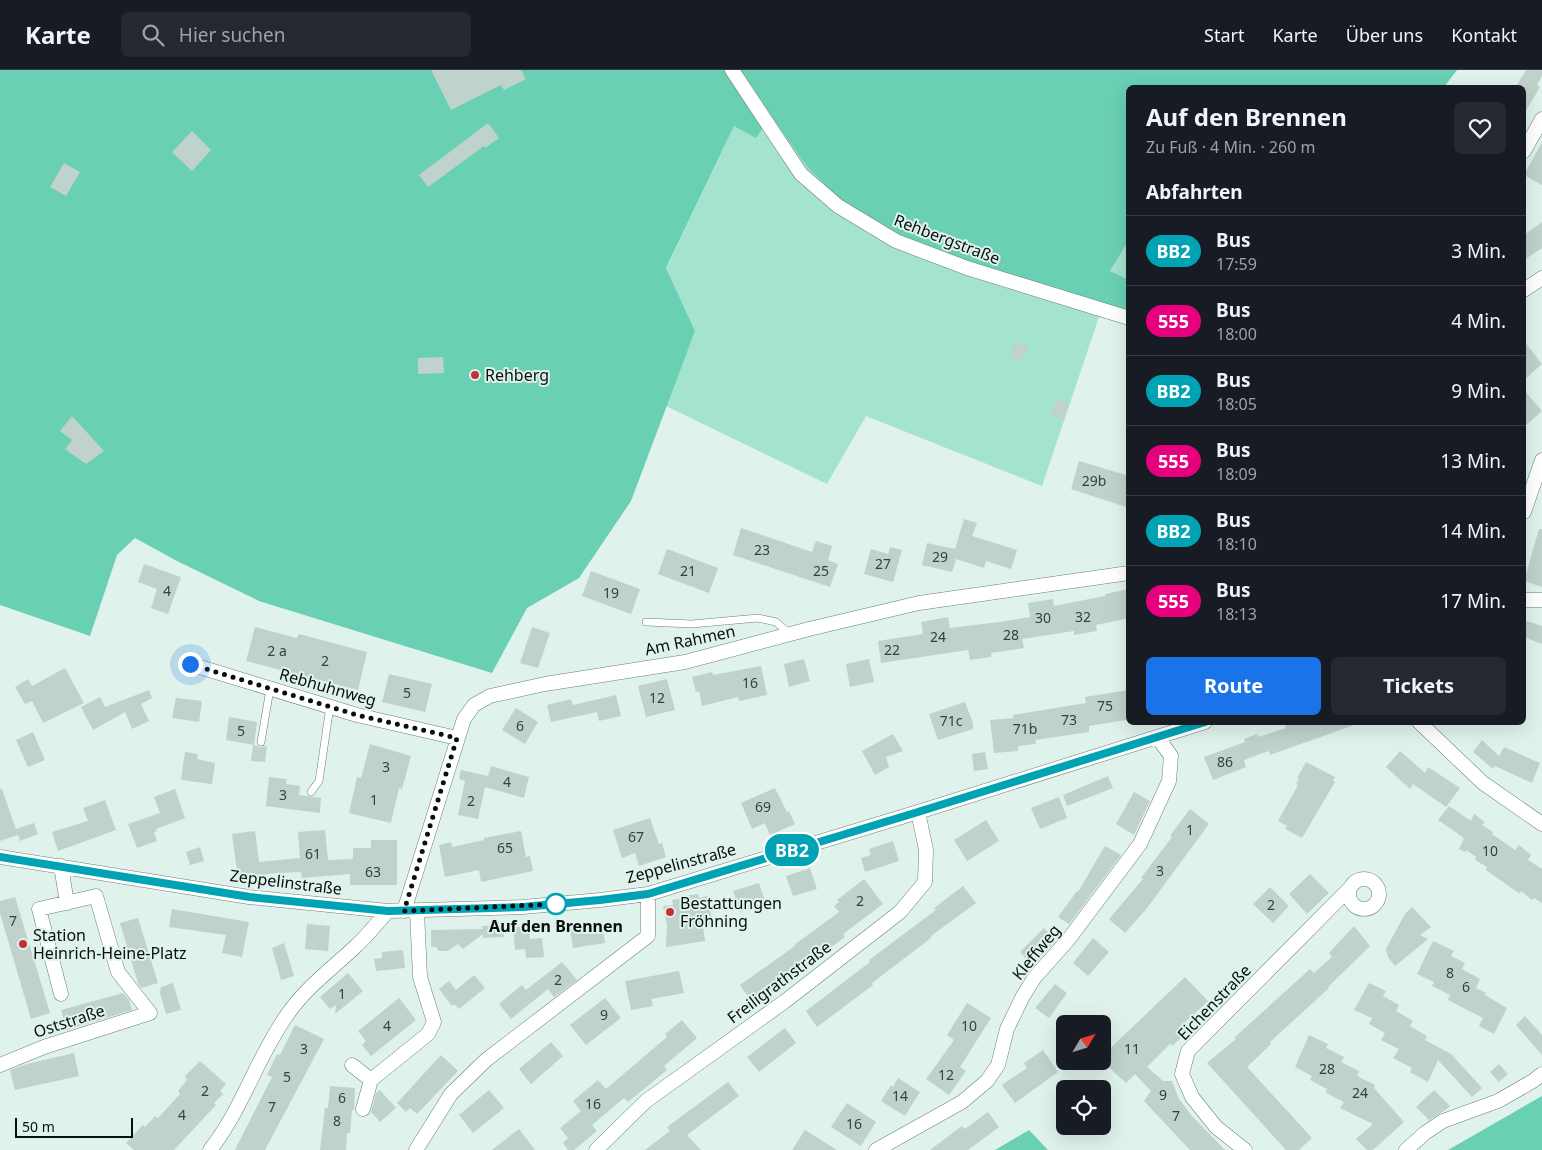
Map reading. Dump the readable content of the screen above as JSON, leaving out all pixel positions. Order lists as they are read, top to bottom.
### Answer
{
  "streets": {
    "street": [
      "Rehbergstraße",
      "Am Rahmen",
      "Rebhuhnweg",
      "Zeppelinstraße",
      "Kleffweg",
      "Freiligrathstraße",
      "Eichenstraße",
      "Oststraße"
    ]
  },
  "crossings": [
    ["Am Rahmen", "Rebhuhnweg"],
    ["Am Rahmen", "Zeppelinstraße"],
    ["Zeppelinstraße", "Kleffweg"],
    ["Zeppelinstraße", "Freiligrathstraße"]
  ],
  "places": [
    "Rehberg",
    "Auf den Brennen",
    "Bestattungen Fröhning",
    "Station Heinrich-Heine-Platz"
  ],
  "lines": ["bus line BB2"],
  "house_numbers": [
    "29b",
    "23",
    "29",
    "27",
    "21",
    "25",
    "4",
    "19",
    "32",
    "30",
    "28",
    "24",
    "22",
    "2 a",
    "2",
    "16",
    "5",
    "12",
    "75",
    "73",
    "71c",
    "6",
    "71b",
    "5",
    "86",
    "3",
    "4",
    "3",
    "1",
    "2",
    "69",
    "1",
    "67",
    "65",
    "10",
    "61",
    "3",
    "63",
    "2",
    "2",
    "7",
    "8",
    "2",
    "6",
    "1",
    "9",
    "4",
    "10",
    "3",
    "11",
    "28",
    "12",
    "5",
    "2",
    "24",
    "9",
    "14",
    "6",
    "16",
    "7",
    "4",
    "7",
    "8",
    "16"
  ],
  "scale_bar": "50 m",
  "north": "top right",
  "page": {
    "header": "Karte",
    "search": "Hier suchen",
    "nav": [
      "Start",
      "Karte",
      "Über uns",
      "Kontakt"
    ],
    "on_map": "BB2",
    "heading": [
      ["Auf den Brennen", "Zu Fuß · 4 Min. · 260 m"],
      "Abfahrten"
    ],
    "list": [
      {
        "mark": "BB2",
        "name": "Bus",
        "note": "17:59",
        "value": "3 Min."
      },
      {
        "mark": "555",
        "name": "Bus",
        "note": "18:00",
        "value": "4 Min."
      },
      {
        "mark": "BB2",
        "name": "Bus",
        "note": "18:05",
        "value": "9 Min."
      },
      {
        "mark": "555",
        "name": "Bus",
        "note": "18:09",
        "value": "13 Min."
      },
      {
        "mark": "BB2",
        "name": "Bus",
        "note": "18:10",
        "value": "14 Min."
      },
      {
        "mark": "555",
        "name": "Bus",
        "note": "18:13",
        "value": "17 Min."
      }
    ],
    "buttons": ["Route", "Tickets"],
    "scale": "50 m"
  }
}
